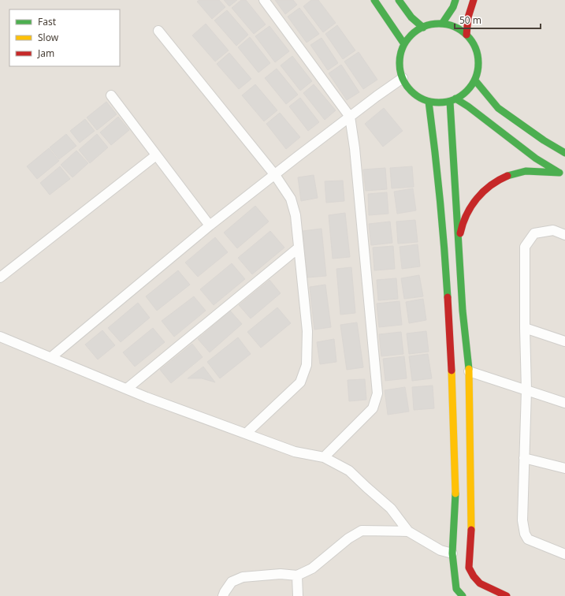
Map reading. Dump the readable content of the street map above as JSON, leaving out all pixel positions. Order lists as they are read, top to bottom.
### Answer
{
  "legend": ["Fast", "Slow", "Jam"],
  "scale_bar": "50 m"
}
